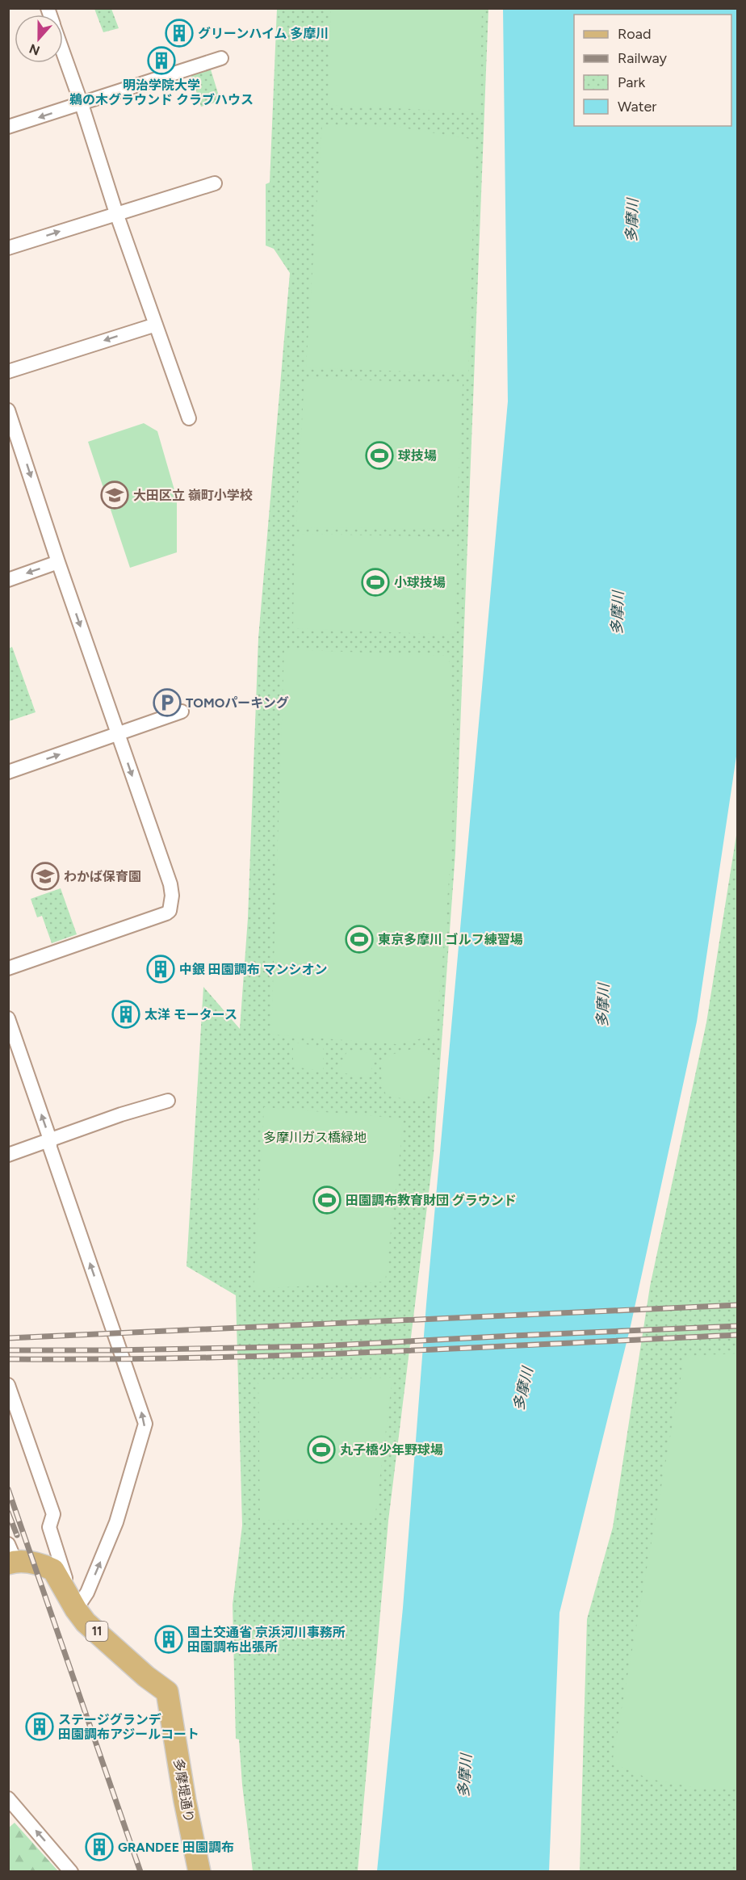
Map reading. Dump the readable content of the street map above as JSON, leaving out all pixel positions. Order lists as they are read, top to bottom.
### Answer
{
  "streets": {
    "main road": ["11", "多摩堤通り"]
  },
  "water": ["多摩川"],
  "parks": ["多摩川ガス橋緑地"],
  "places": {
    "building": [
      "グリーンハイム 多摩川",
      "明治学院大学 鵜の木グラウンド クラブハウス",
      "中銀 田園調布 マンシオン",
      "太洋 モータース",
      "国土交通省 京浜河川事務所 田園調布出張所",
      "ステージグランデ 田園調布アジールコート",
      "GRANDEE 田園調布"
    ],
    "sports": [
      "球技場",
      "小球技場",
      "東京多摩川 ゴルフ練習場",
      "田園調布教育財団 グラウンド",
      "丸子橋少年野球場"
    ],
    "school or university": ["大田区立 嶺町小学校", "わかば保育園"],
    "parking": ["TOMOパーキング"]
  },
  "legend": [
    "Road",
    "Railway",
    "Park",
    "Water"
  ],
  "north": "bottom"
}
